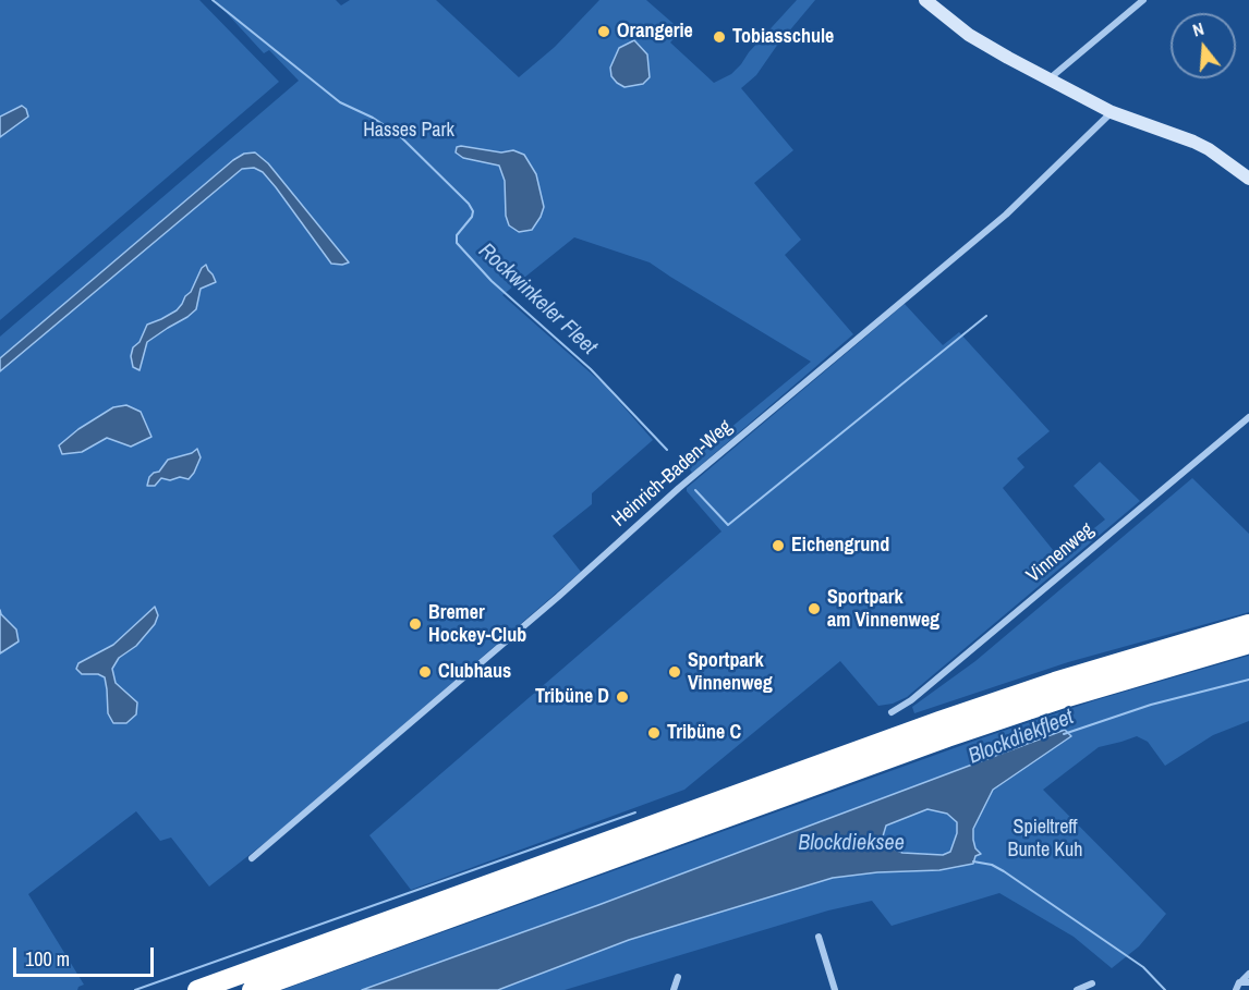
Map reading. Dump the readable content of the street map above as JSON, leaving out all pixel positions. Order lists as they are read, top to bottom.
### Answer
{
  "streets": {
    "street": ["Heinrich-Baden-Weg", "Vinnenweg"]
  },
  "water": ["Rockwinkeler Fleet", "Blockdiekfleet", "Blockdieksee"],
  "parks": ["Hasses Park", "Spieltreff Bunte Kuh"],
  "places": [
    "Orangerie",
    "Tobiasschule",
    "Eichengrund",
    "Sportpark am Vinnenweg",
    "Bremer Hockey-Club",
    "Clubhaus",
    "Sportpark Vinnenweg",
    "Tribüne D",
    "Tribüne C"
  ],
  "scale_bar": "100 m",
  "north": "top"
}
